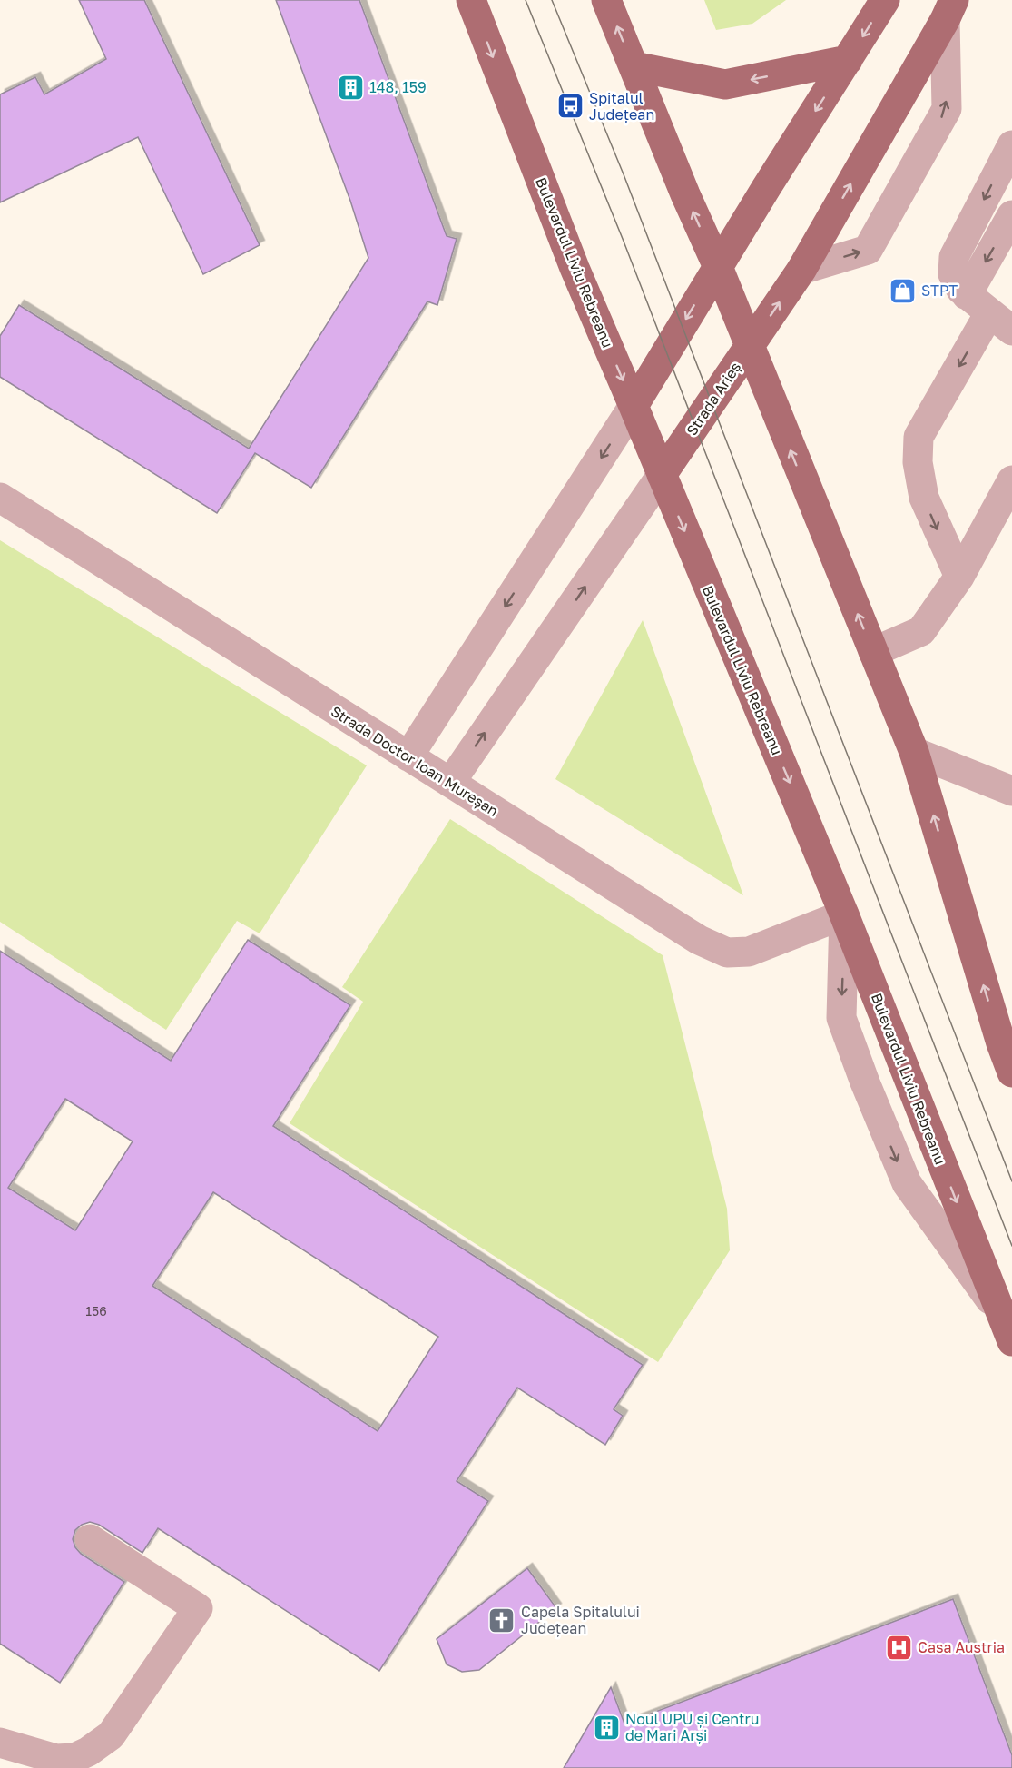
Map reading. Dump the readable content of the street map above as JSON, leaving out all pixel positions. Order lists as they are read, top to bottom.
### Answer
{
  "streets": {
    "main road": ["Bulevardul Liviu Rebreanu", "Strada Arieș"],
    "street": ["Strada Doctor Ioan Mureșan"]
  },
  "crossings": [
    ["Bulevardul Liviu Rebreanu", "Strada Arieș"],
    ["Bulevardul Liviu Rebreanu", "Strada Doctor Ioan Mureșan"],
    ["Strada Arieș", "Strada Doctor Ioan Mureșan"]
  ],
  "places": {
    "building": ["148, 159", "Noul UPU și Centru de Mari Arși"],
    "bus stop": ["Spitalul Județean"],
    "shop": ["STPT"],
    "church": ["Capela Spitalului Județean"],
    "hospital": ["Casa Austria"]
  },
  "house_numbers": ["156"]
}
